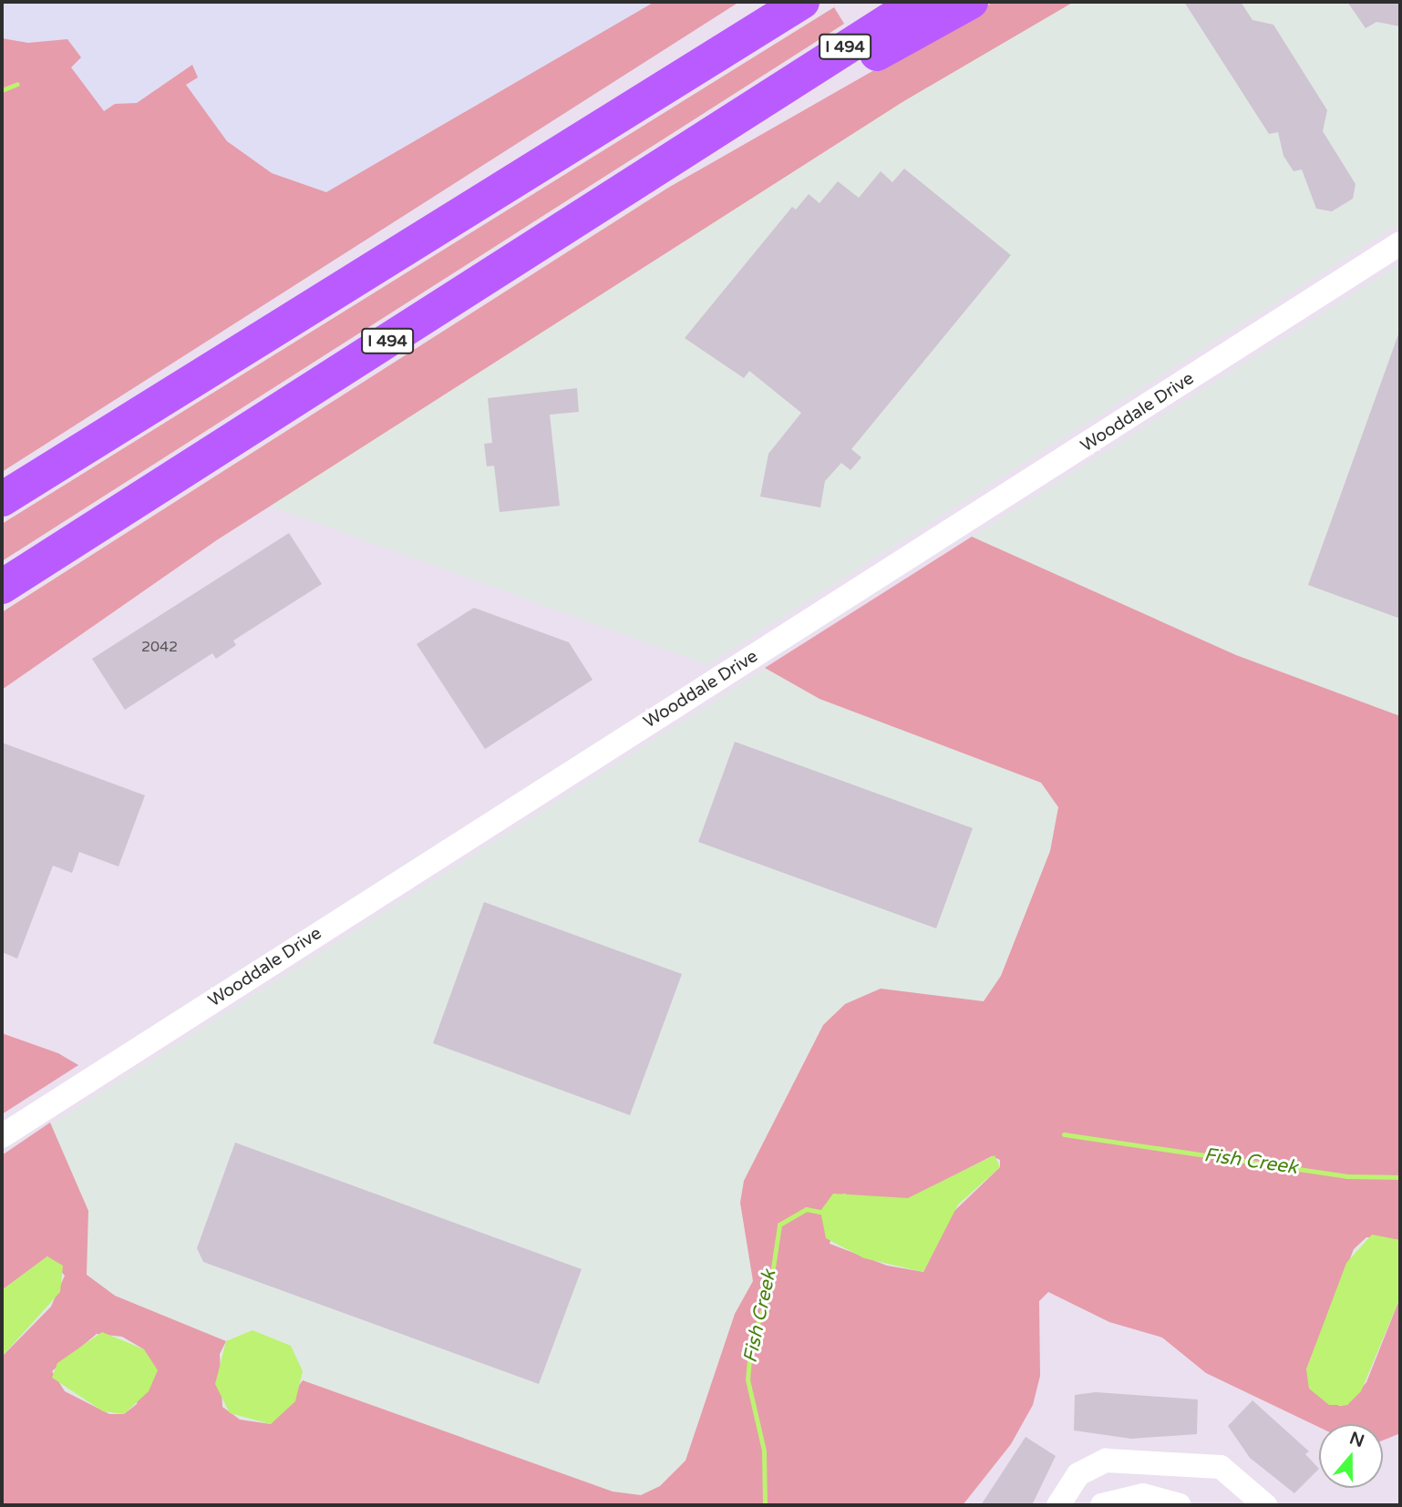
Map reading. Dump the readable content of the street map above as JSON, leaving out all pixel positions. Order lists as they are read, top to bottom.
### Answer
{
  "streets": {
    "highway": ["I 494"],
    "street": ["Wooddale Drive"]
  },
  "water": ["Fish Creek"],
  "house_numbers": ["2042"],
  "north": "top"
}
